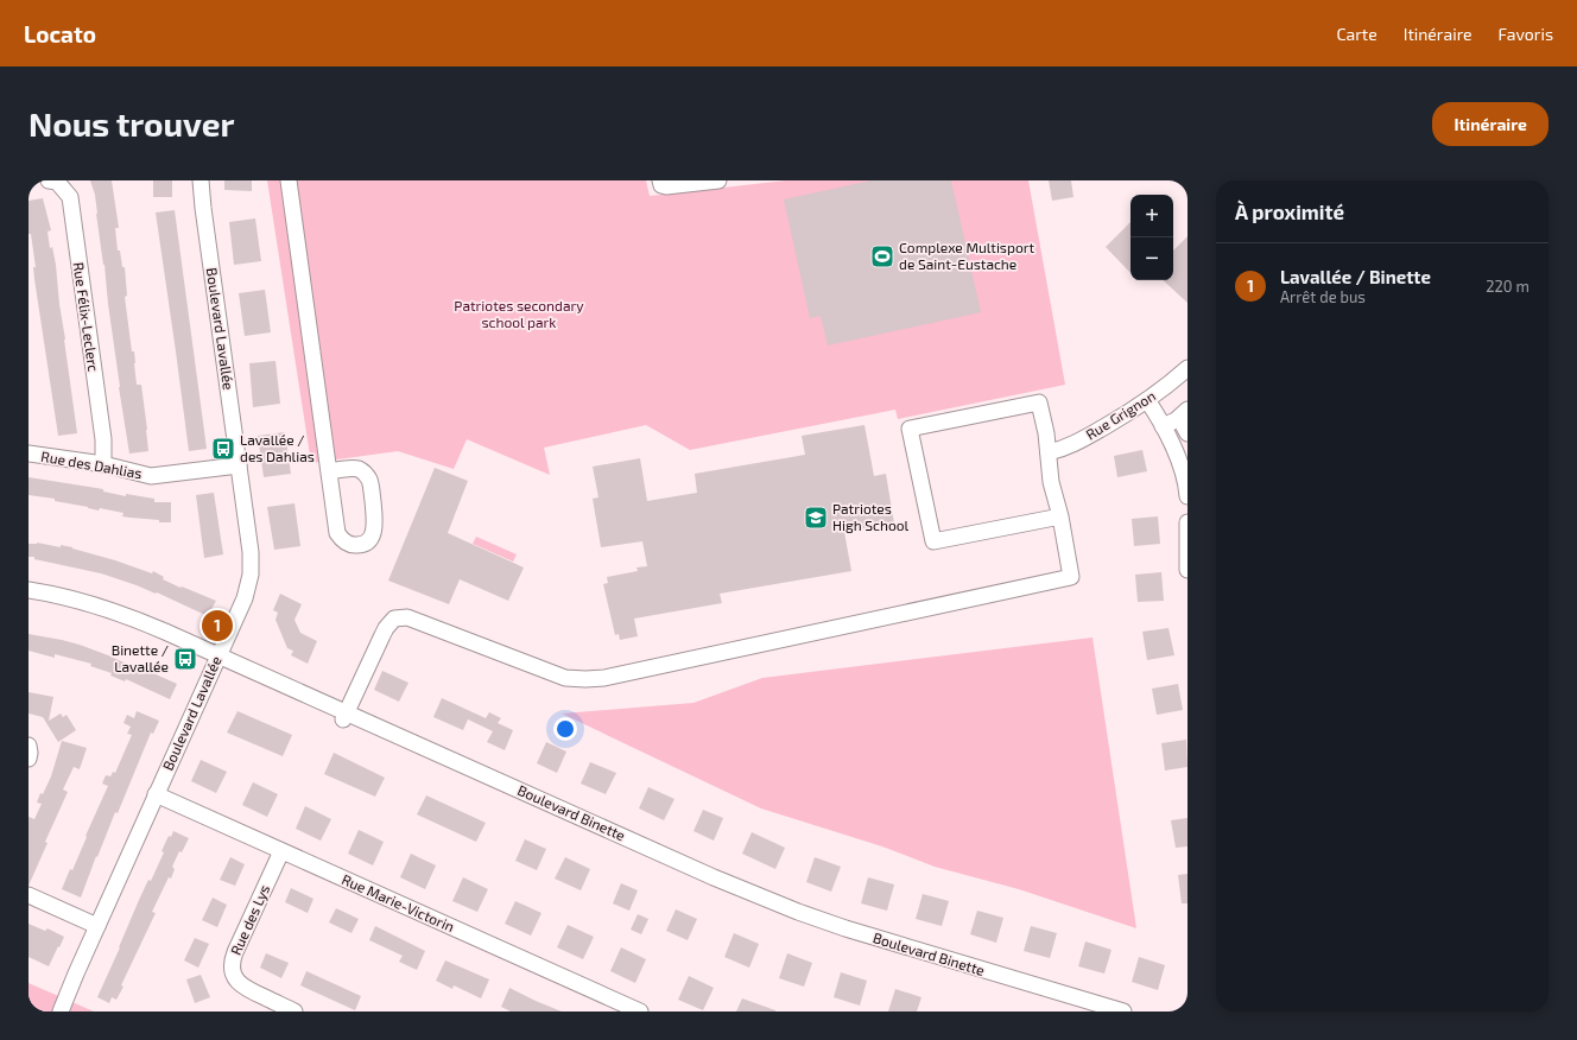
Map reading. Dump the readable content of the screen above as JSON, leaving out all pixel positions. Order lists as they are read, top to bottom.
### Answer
{
  "streets": {
    "street": [
      "Rue Félix-Leclerc",
      "Boulevard Lavallée",
      "Rue Grignon",
      "Rue des Dahlias",
      "Boulevard Binette",
      "Rue Marie-Victorin",
      "Rue des Lys"
    ]
  },
  "crossings": [
    ["Rue Félix-Leclerc", "Rue des Dahlias"],
    ["Boulevard Lavallée", "Rue des Dahlias"],
    ["Boulevard Lavallée", "Boulevard Binette"],
    ["Boulevard Lavallée", "Rue Marie-Victorin"],
    ["Rue Marie-Victorin", "Rue des Lys"]
  ],
  "parks": ["Patriotes secondary school park"],
  "places": {
    "sports": ["Complexe Multisport de Saint-Eustache"],
    "bus stop": ["Lavallée / des Dahlias", "Binette / Lavallée"],
    "school or university": ["Patriotes High School"]
  },
  "page": {
    "header": "Locato",
    "nav": ["Carte", "Itinéraire", "Favoris"],
    "buttons": "Itinéraire",
    "title": "Nous trouver",
    "heading": "À proximité",
    "map_buttons": ["+", "−"],
    "list": [
      {
        "mark": "1",
        "name": "Lavallée / Binette",
        "note": "Arrêt de bus",
        "value": "220 m"
      }
    ],
    "pins": "1"
  }
}
